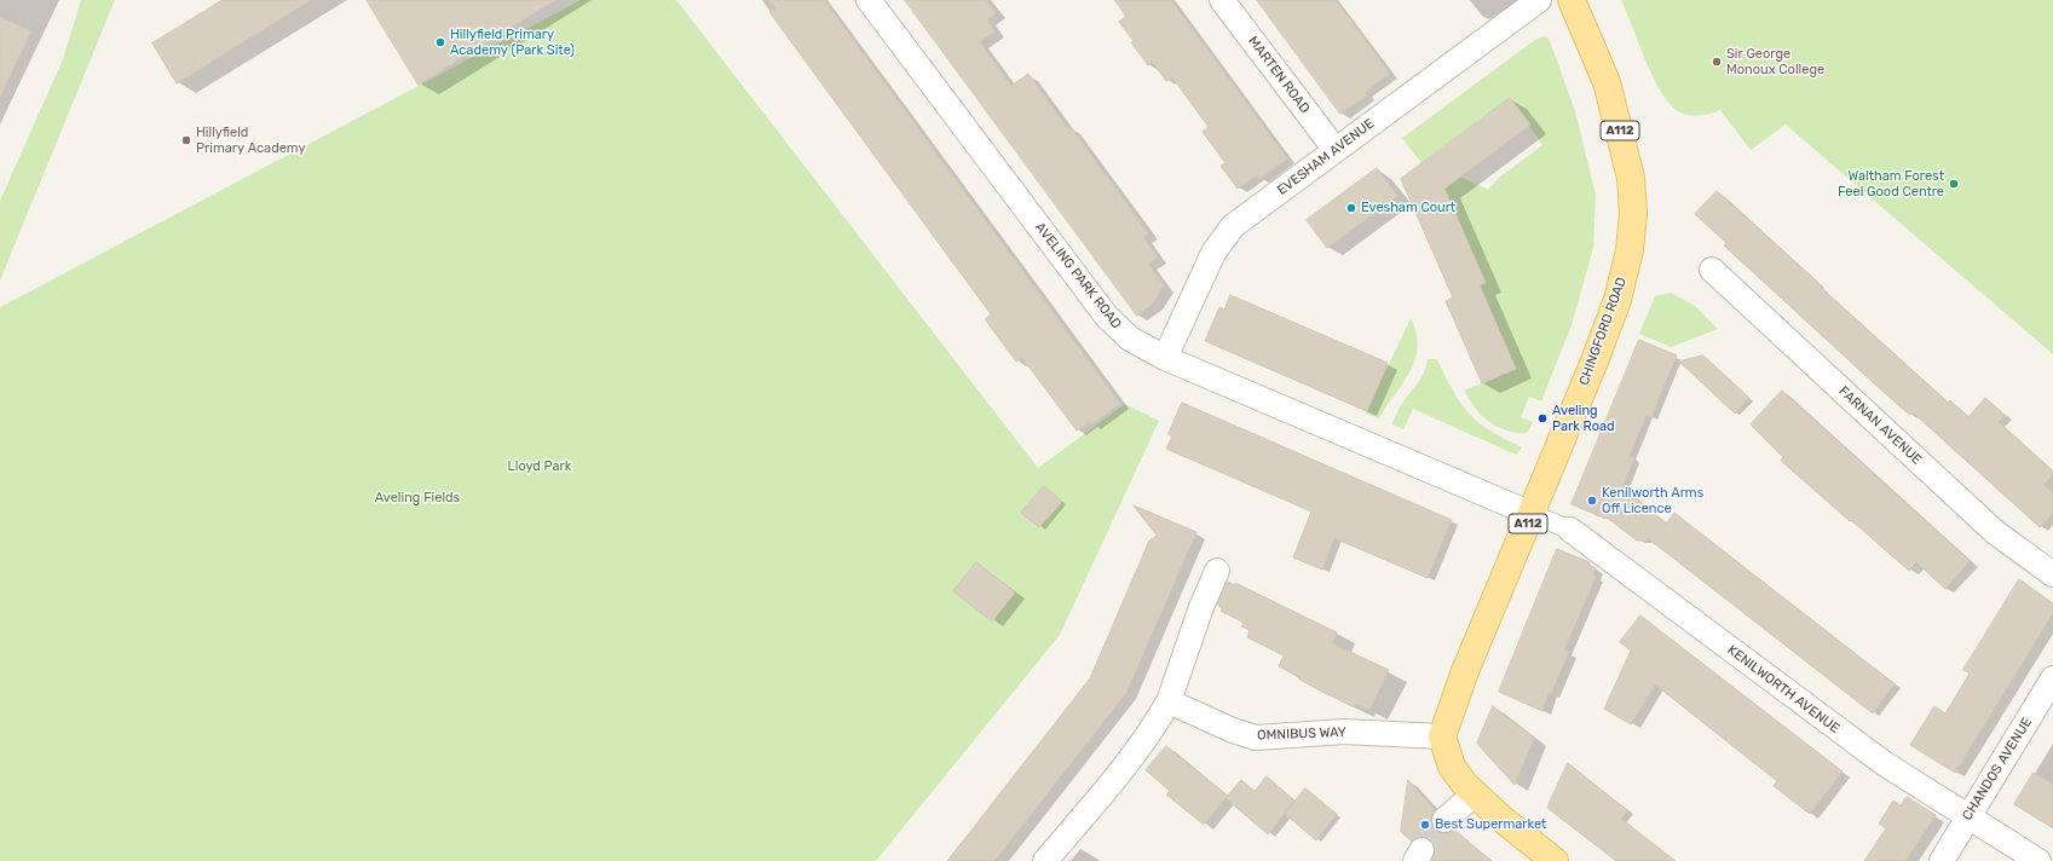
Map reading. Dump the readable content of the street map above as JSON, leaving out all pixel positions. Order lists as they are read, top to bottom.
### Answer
{
  "streets": {
    "main road": ["A112", "CHINGFORD ROAD"],
    "street": [
      "MARTEN ROAD",
      "EVESHAM AVENUE",
      "AVELING PARK ROAD",
      "FARNAN AVENUE",
      "KENILWORTH AVENUE",
      "OMNIBUS WAY",
      "CHANDOS AVENUE"
    ]
  },
  "crossings": [
    ["MARTEN ROAD", "EVESHAM AVENUE"],
    ["EVESHAM AVENUE", "AVELING PARK ROAD"],
    ["AVELING PARK ROAD", "CHINGFORD ROAD"],
    ["AVELING PARK ROAD", "KENILWORTH AVENUE"],
    ["CHINGFORD ROAD", "KENILWORTH AVENUE"],
    ["CHINGFORD ROAD", "OMNIBUS WAY"],
    ["KENILWORTH AVENUE", "CHANDOS AVENUE"]
  ],
  "parks": ["Lloyd Park", "Aveling Fields"],
  "places": [
    "Hillyfield Primary Academy (Park Site)",
    "Sir George Monoux College",
    "Hillyfield Primary Academy",
    "Waltham Forest Feel Good Centre",
    "Evesham Court",
    "Aveling Park Road",
    "Kenilworth Arms Off Licence",
    "Best Supermarket"
  ]
}
